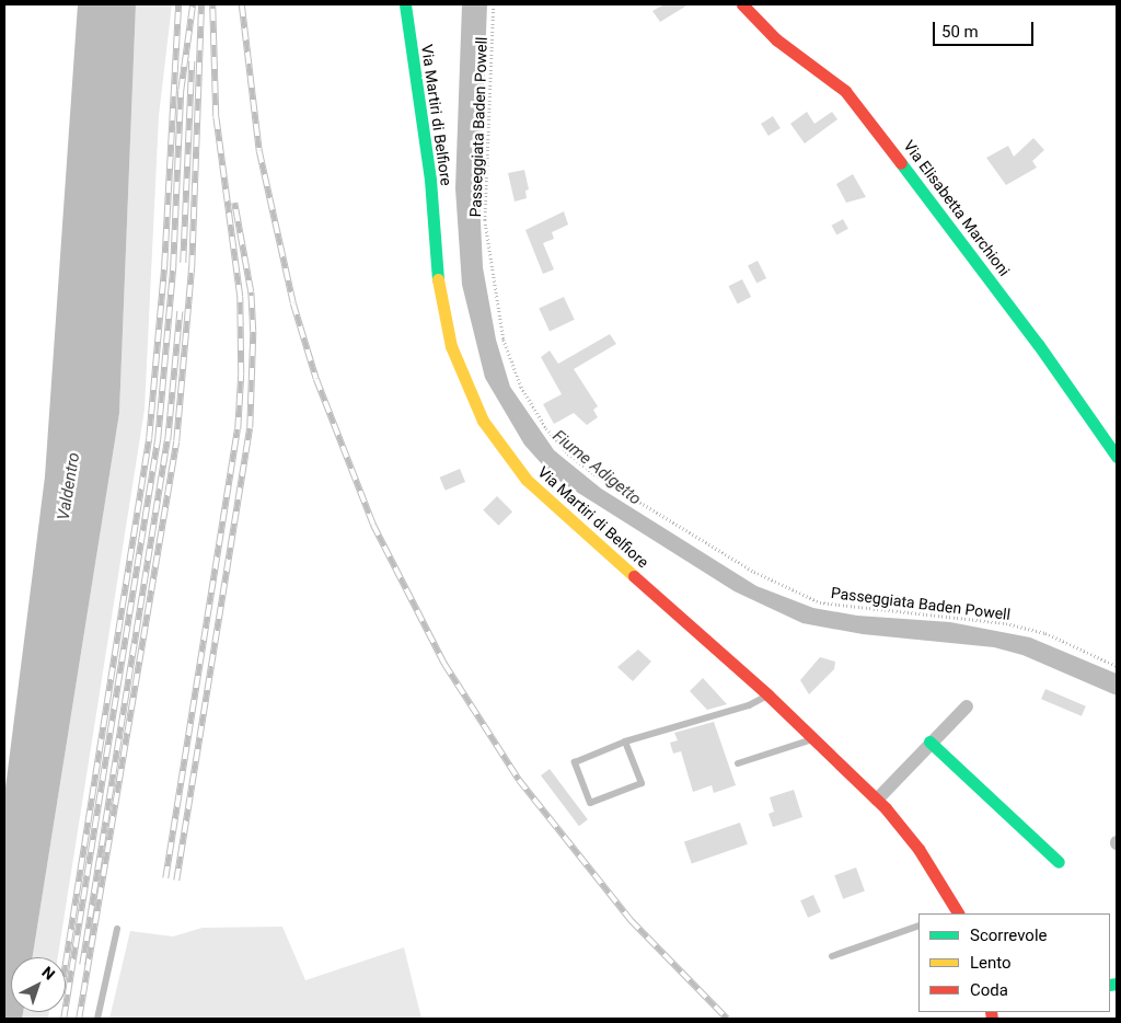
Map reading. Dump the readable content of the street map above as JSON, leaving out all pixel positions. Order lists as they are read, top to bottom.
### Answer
{
  "streets": {
    "street": ["Via Martiri di Belfiore", "Via Elisabetta Marchioni"],
    "path": ["Passeggiata Baden Powell"]
  },
  "water": ["Fiume Adigetto", "Valdentro"],
  "legend": ["Scorrevole", "Lento", "Coda"],
  "scale_bar": "50 m",
  "north": "top right"
}
